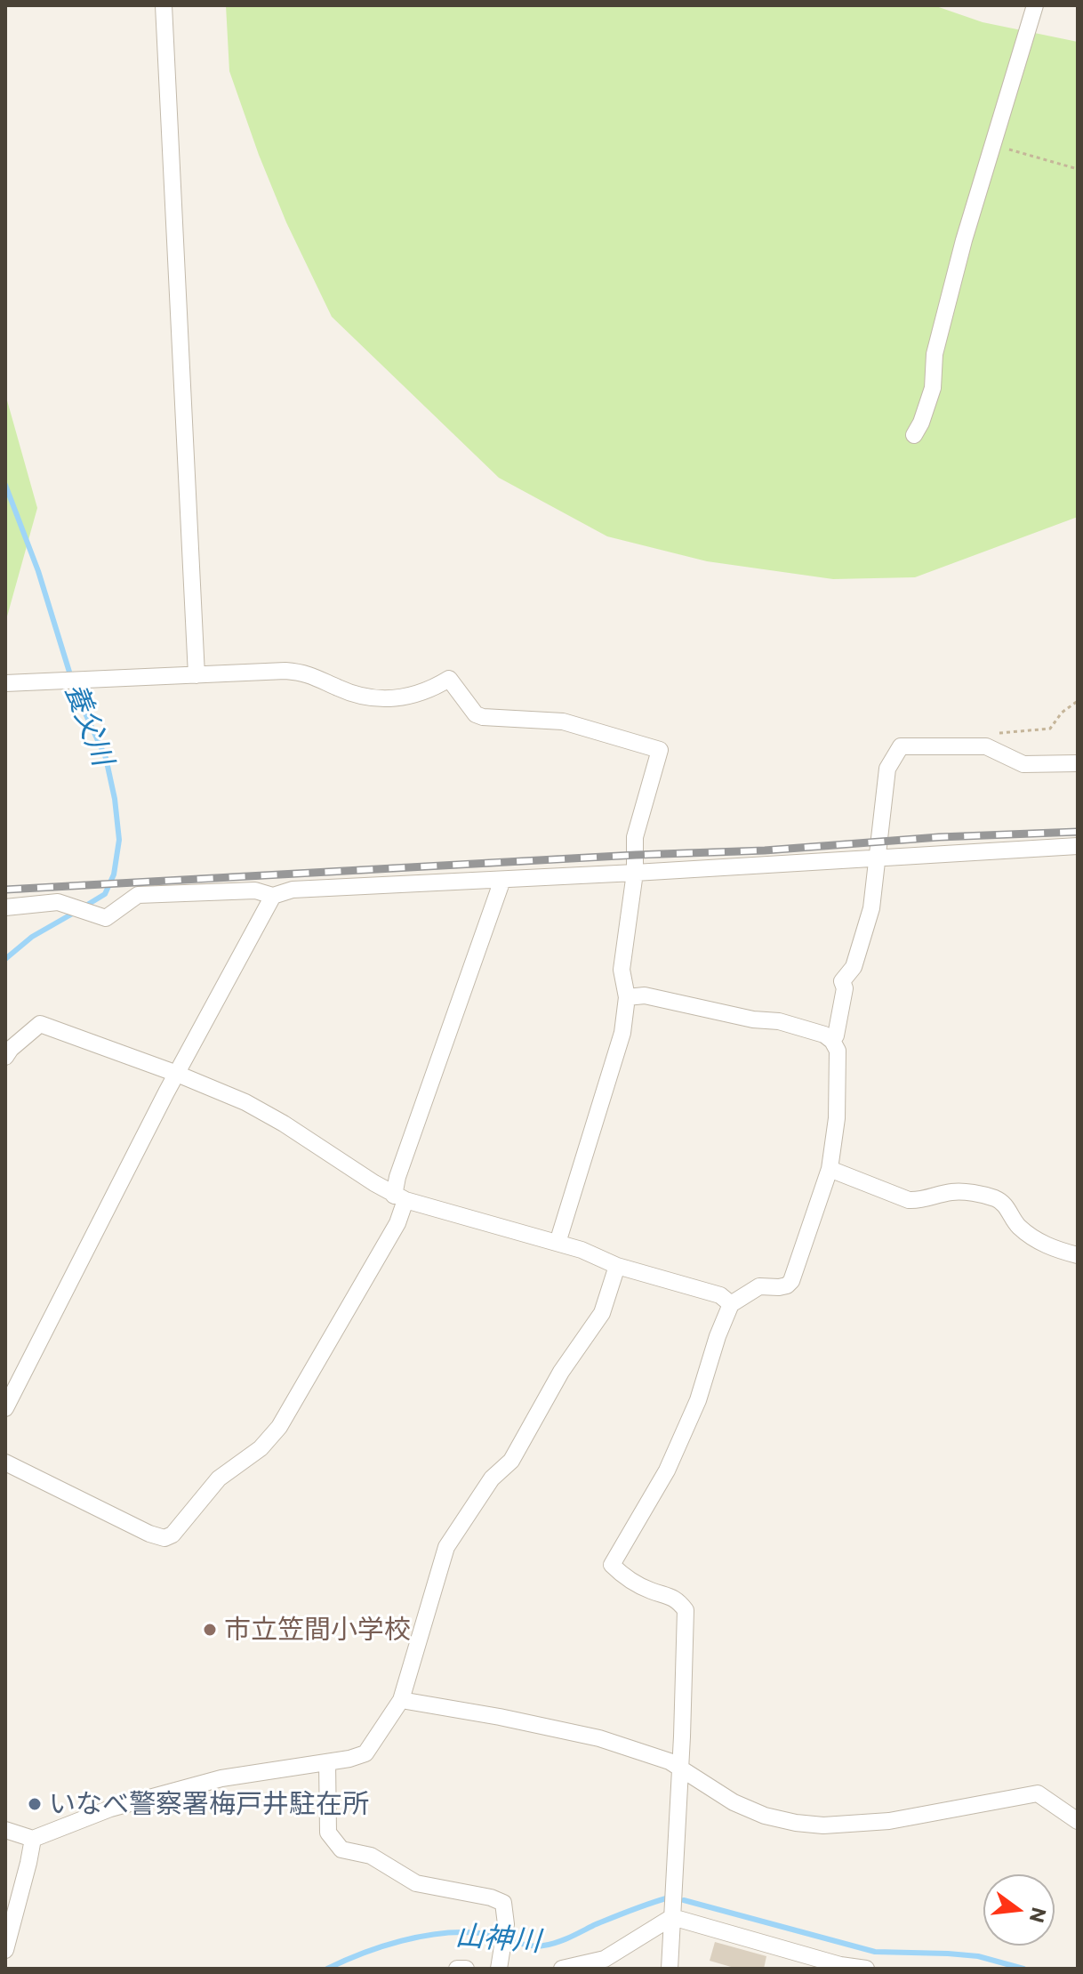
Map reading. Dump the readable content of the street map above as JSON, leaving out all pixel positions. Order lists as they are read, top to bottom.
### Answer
{
  "water": ["養父川", "山神川"],
  "places": ["市立笠間小学校", "いなべ警察署梅戸井駐在所"],
  "north": "right"
}
